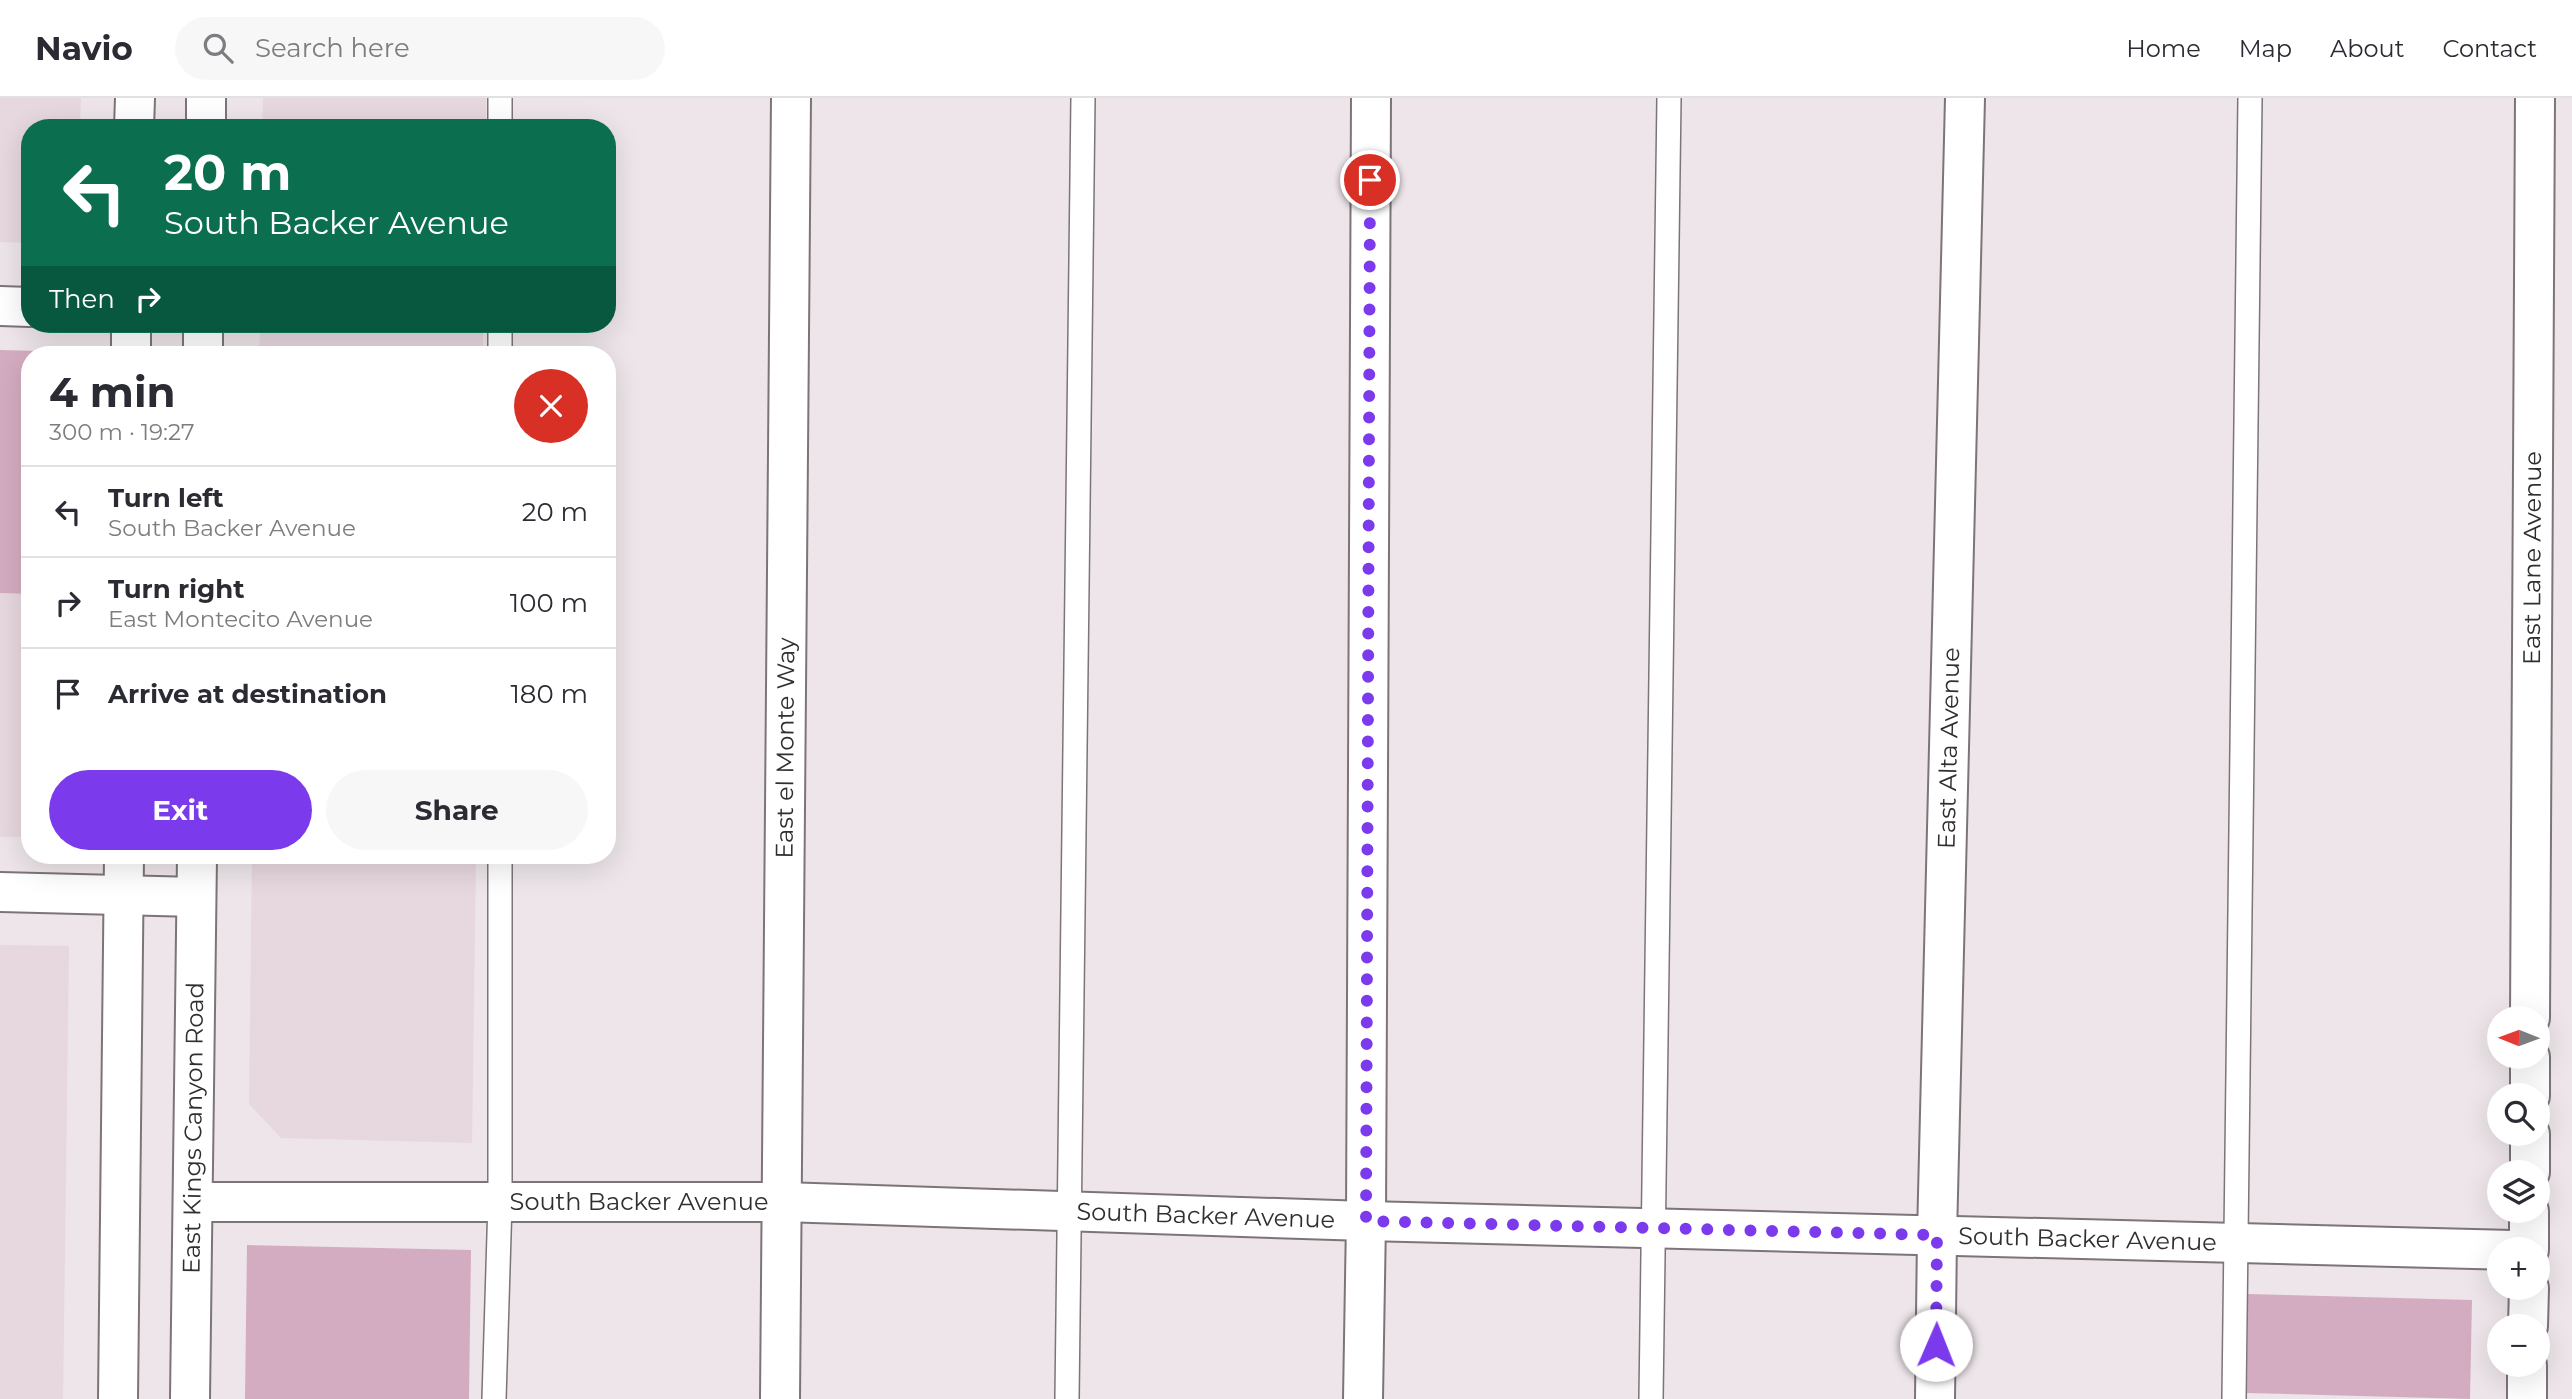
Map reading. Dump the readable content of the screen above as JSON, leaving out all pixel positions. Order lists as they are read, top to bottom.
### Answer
{
  "streets": {
    "street": [
      "East Lane Avenue",
      "East Alta Avenue",
      "East el Monte Way",
      "East Kings Canyon Road",
      "South Backer Avenue"
    ]
  },
  "crossings": [
    ["East Alta Avenue", "South Backer Avenue"],
    ["East el Monte Way", "South Backer Avenue"],
    ["East Kings Canyon Road", "South Backer Avenue"]
  ],
  "north": "left",
  "page": {
    "header": "Navio",
    "search": "Search here",
    "nav": [
      "Home",
      "Map",
      "About",
      "Contact"
    ],
    "turn": ["20 m", "South Backer Avenue"],
    "then": "Then",
    "heading": ["4 min", "300 m · 19:27"],
    "list": [
      {
        "name": "Turn left",
        "note": "South Backer Avenue",
        "value": "20 m"
      },
      {
        "name": "Turn right",
        "note": "East Montecito Avenue",
        "value": "100 m"
      },
      {
        "name": "Arrive at destination",
        "value": "180 m"
      }
    ],
    "buttons": ["Exit", "Share"],
    "map_buttons": ["+", "−"]
  }
}
